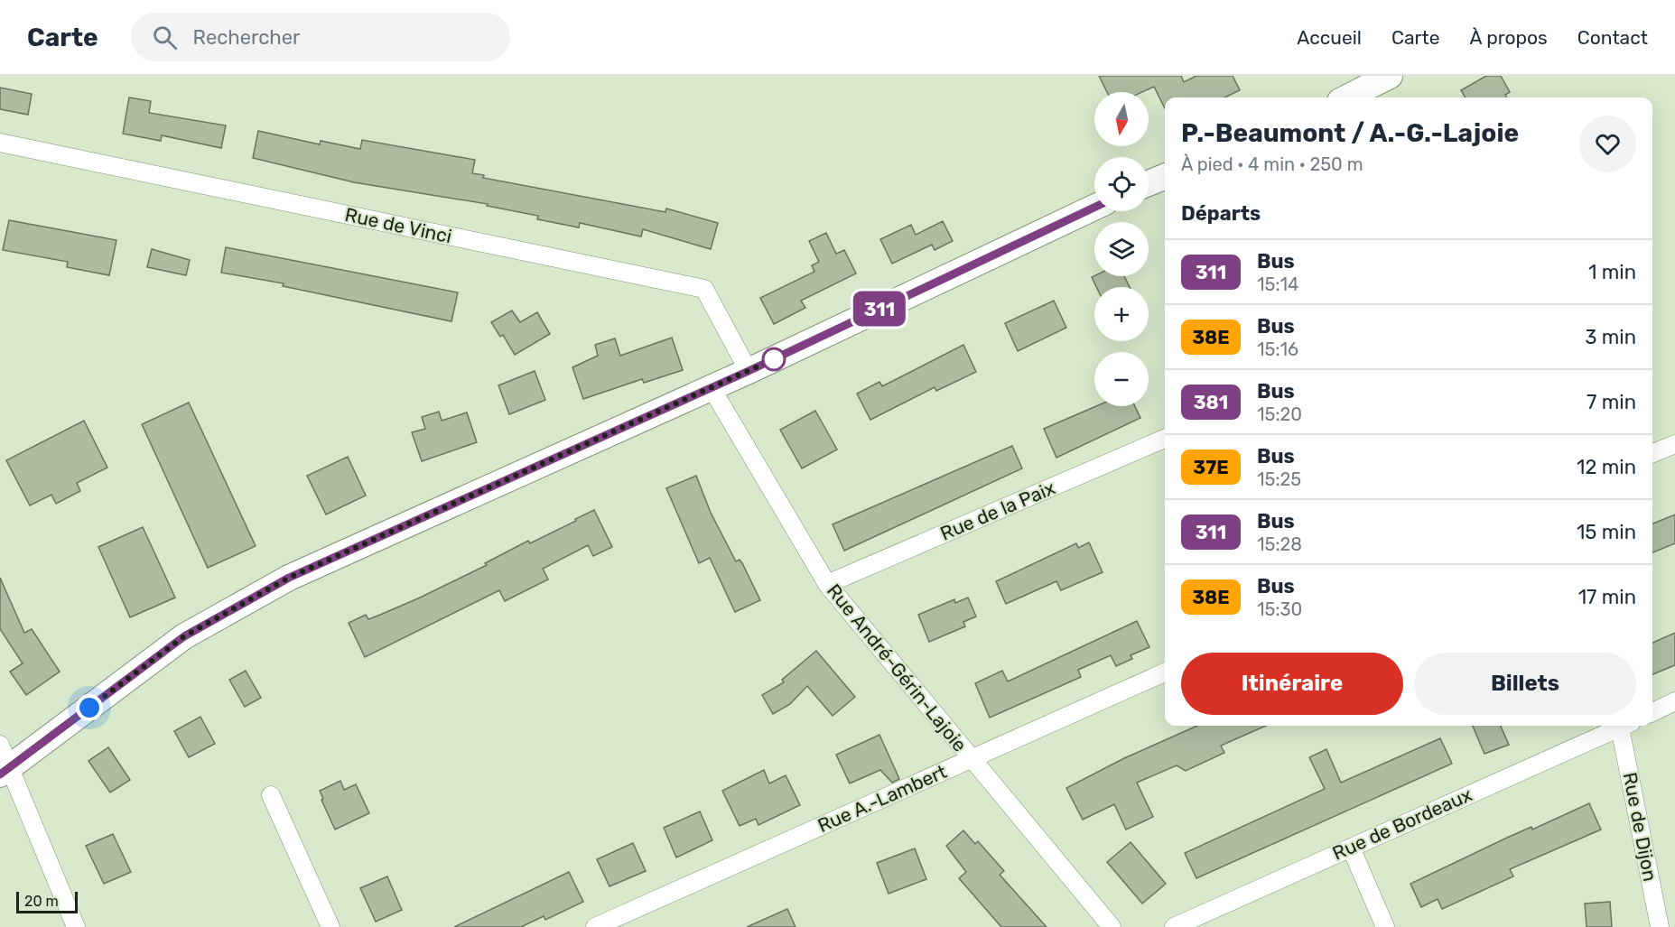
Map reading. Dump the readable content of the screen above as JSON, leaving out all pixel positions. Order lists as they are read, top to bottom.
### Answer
{
  "streets": {
    "street": [
      "Rue de Vinci",
      "Rue de la Paix",
      "Rue André-Gérin-Lajoie",
      "Rue A.-Lambert",
      "Rue de Bordeaux",
      "Rue de Dijon"
    ]
  },
  "crossings": [
    ["Rue de la Paix", "Rue André-Gérin-Lajoie"],
    ["Rue André-Gérin-Lajoie", "Rue A.-Lambert"]
  ],
  "lines": ["bus line 311"],
  "scale_bar": "20 m",
  "north": "bottom",
  "page": {
    "header": "Carte",
    "search": "Rechercher",
    "nav": [
      "Accueil",
      "Carte",
      "À propos",
      "Contact"
    ],
    "on_map": "311",
    "map_buttons": ["+", "−"],
    "heading": [
      ["P.-Beaumont / A.-G.-Lajoie", "À pied · 4 min · 250 m"],
      "Départs"
    ],
    "list": [
      {
        "mark": "311",
        "name": "Bus",
        "note": "15:14",
        "value": "1 min"
      },
      {
        "mark": "38E",
        "name": "Bus",
        "note": "15:16",
        "value": "3 min"
      },
      {
        "mark": "381",
        "name": "Bus",
        "note": "15:20",
        "value": "7 min"
      },
      {
        "mark": "37E",
        "name": "Bus",
        "note": "15:25",
        "value": "12 min"
      },
      {
        "mark": "311",
        "name": "Bus",
        "note": "15:28",
        "value": "15 min"
      },
      {
        "mark": "38E",
        "name": "Bus",
        "note": "15:30",
        "value": "17 min"
      }
    ],
    "buttons": ["Itinéraire", "Billets"],
    "scale": "20 m"
  }
}
